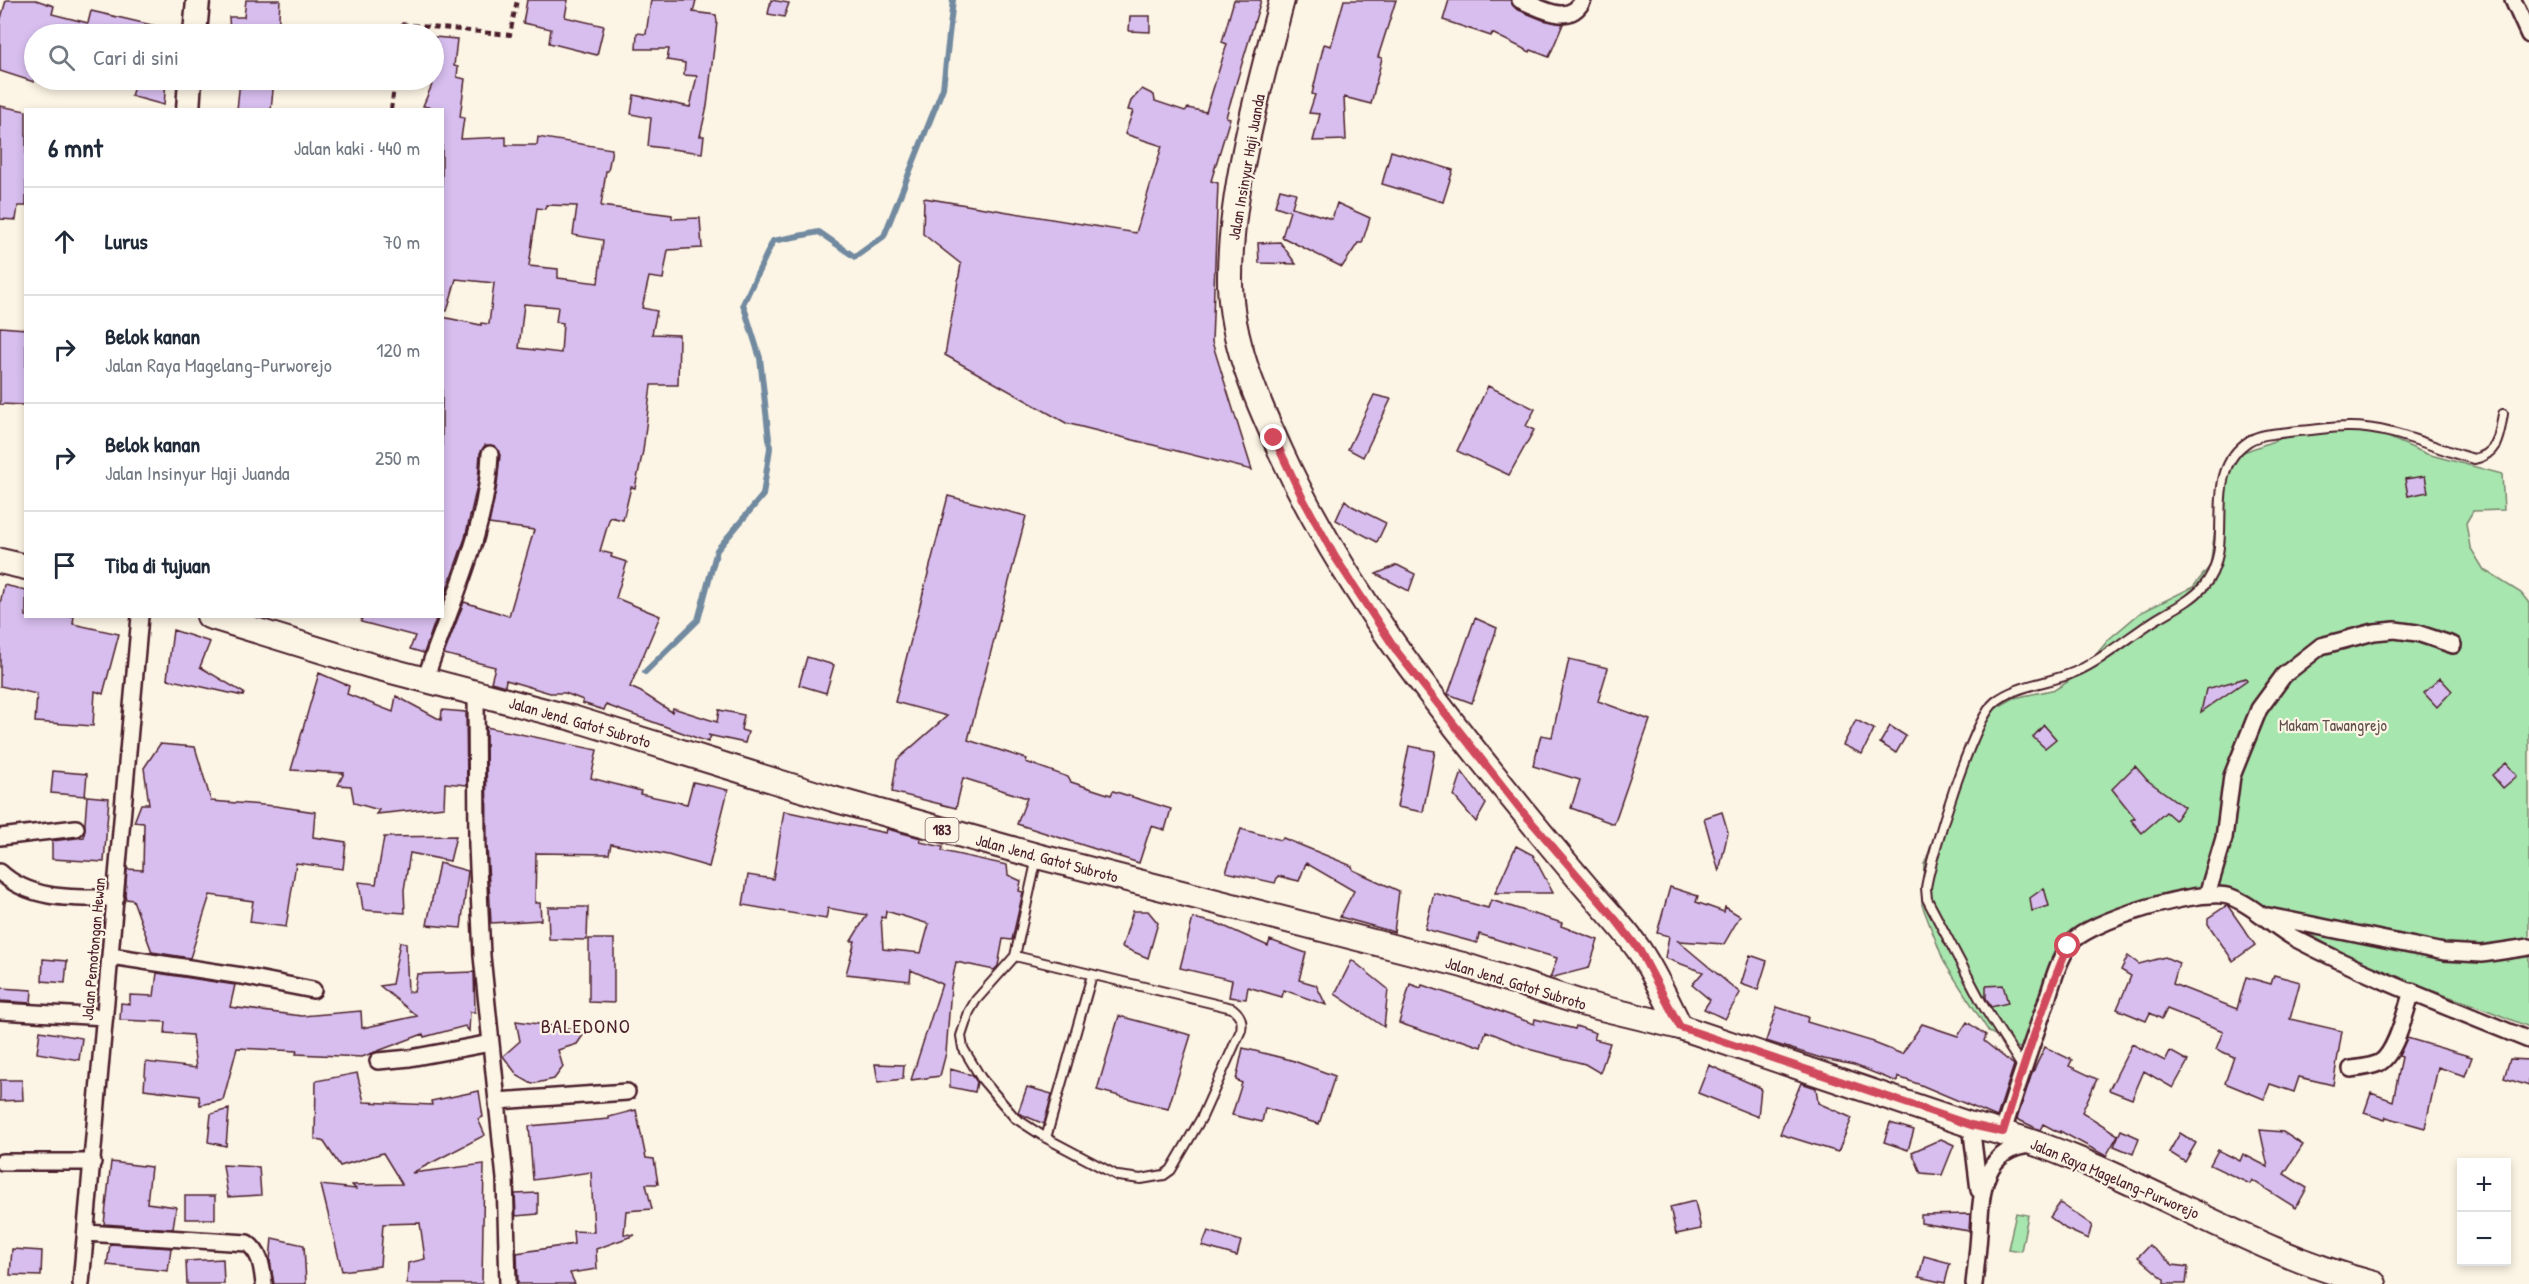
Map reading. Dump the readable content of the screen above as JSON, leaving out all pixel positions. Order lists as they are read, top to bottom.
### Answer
{
  "streets": {
    "main road": [
      "Jalan Insinyur Haji Juanda",
      "Jalan Jend. Gatot Subroto",
      "183",
      "Jalan Raya Magelang-Purworejo"
    ],
    "street": ["Jalan Pemotongan Hewan"]
  },
  "crossings": [
    ["Jalan Insinyur Haji Juanda", "Jalan Jend. Gatot Subroto"],
    ["Jalan Insinyur Haji Juanda", "Jalan Raya Magelang-Purworejo"],
    ["Jalan Jend. Gatot Subroto", "Jalan Raya Magelang-Purworejo"]
  ],
  "districts": ["BALEDONO"],
  "parks": ["Makam Tawangrejo"],
  "page": {
    "search": "Cari di sini",
    "heading": ["6 mnt", "Jalan kaki · 440 m"],
    "list": [
      ["Lurus", "70 m"],
      ["Belok kanan", "Jalan Raya Magelang-Purworejo", "120 m"],
      ["Belok kanan", "Jalan Insinyur Haji Juanda", "250 m"],
      "Tiba di tujuan"
    ],
    "map_buttons": ["+", "−"]
  }
}
